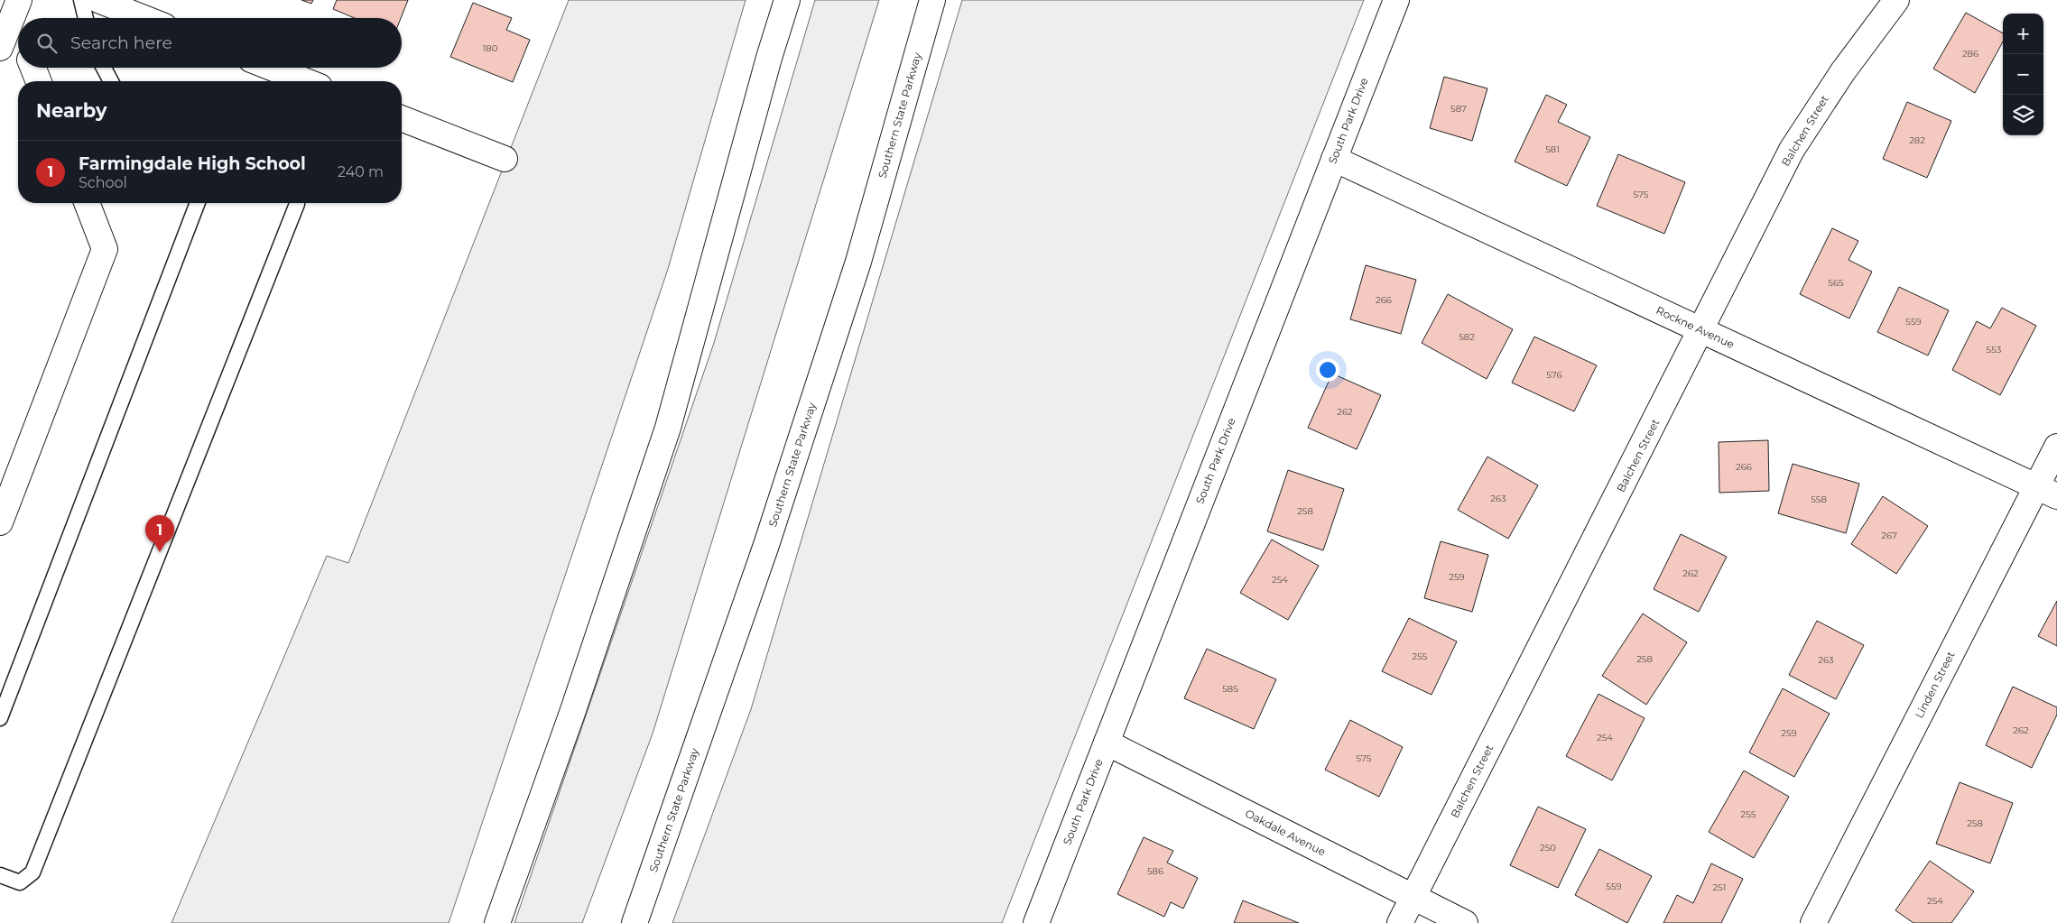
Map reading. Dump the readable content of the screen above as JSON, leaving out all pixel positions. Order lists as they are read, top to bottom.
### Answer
{
  "streets": {
    "main road": [
      "Southern State Parkway",
      "South Park Drive",
      "Balchen Street",
      "Rockne Avenue",
      "Linden Street",
      "Oakdale Avenue"
    ]
  },
  "crossings": [
    ["South Park Drive", "Rockne Avenue"],
    ["South Park Drive", "Oakdale Avenue"],
    ["Balchen Street", "Rockne Avenue"],
    ["Balchen Street", "Oakdale Avenue"],
    ["Rockne Avenue", "Linden Street"]
  ],
  "house_numbers": [
    "180",
    "286",
    "587",
    "282",
    "581",
    "575",
    "565",
    "266",
    "559",
    "582",
    "553",
    "576",
    "262",
    "266",
    "263",
    "558",
    "258",
    "267",
    "262",
    "259",
    "254",
    "255",
    "258",
    "263",
    "585",
    "262",
    "259",
    "254",
    "575",
    "255",
    "258",
    "250",
    "586",
    "559",
    "251",
    "254"
  ],
  "page": {
    "map_buttons": ["+", "−"],
    "search": "Search here",
    "heading": "Nearby",
    "list": [
      {
        "mark": "1",
        "name": "Farmingdale High School",
        "note": "School",
        "value": "240 m"
      }
    ],
    "pins": "1"
  }
}
